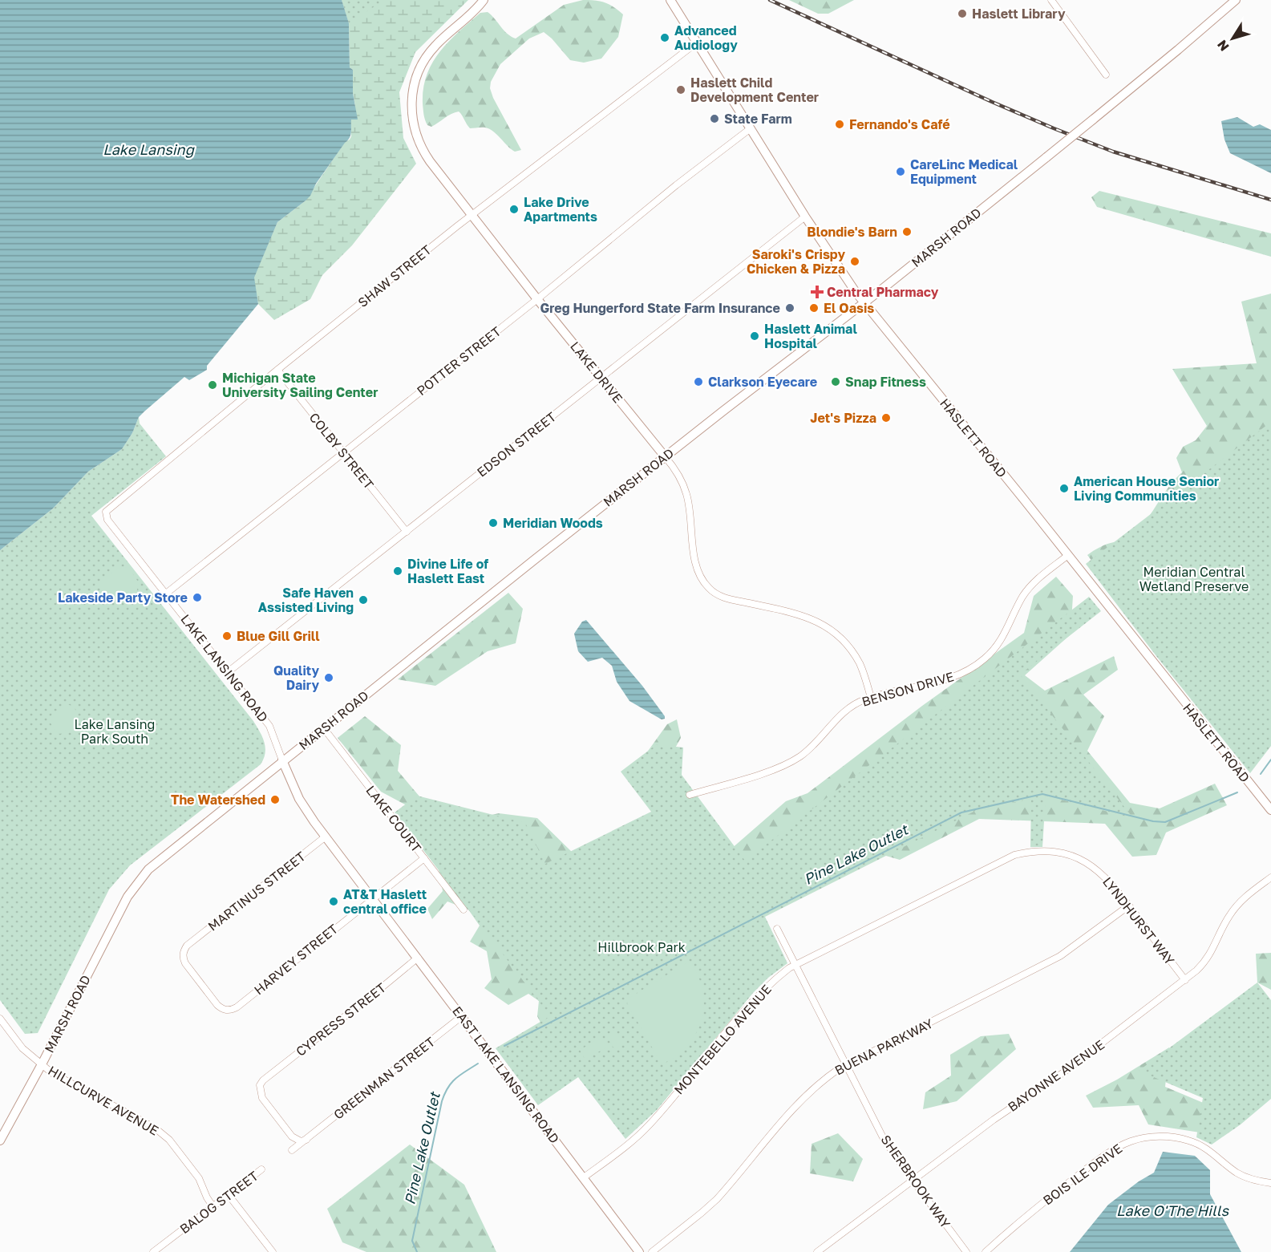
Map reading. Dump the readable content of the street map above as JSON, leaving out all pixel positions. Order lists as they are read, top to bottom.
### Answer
{
  "streets": {
    "main road": [
      "MARSH ROAD",
      "LAKE DRIVE",
      "HASLETT ROAD",
      "LAKE LANSING ROAD",
      "EAST LAKE LANSING ROAD"
    ],
    "street": [
      "SHAW STREET",
      "POTTER STREET",
      "EDSON STREET",
      "COLBY STREET",
      "BENSON DRIVE",
      "LAKE COURT",
      "MARTINUS STREET",
      "LYNDHURST WAY",
      "HARVEY STREET",
      "CYPRESS STREET",
      "MONTEBELLO AVENUE",
      "BUENA PARKWAY",
      "BAYONNE AVENUE",
      "GREENMAN STREET",
      "HILLCURVE AVENUE",
      "BOIS ILE DRIVE",
      "SHERBROOK WAY",
      "BALOG STREET"
    ]
  },
  "crossings": [
    ["MARSH ROAD", "LAKE DRIVE"],
    ["MARSH ROAD", "HASLETT ROAD"],
    ["MARSH ROAD", "LAKE LANSING ROAD"],
    ["MARSH ROAD", "LAKE COURT"],
    ["MARSH ROAD", "HILLCURVE AVENUE"],
    ["SHAW STREET", "LAKE DRIVE"],
    ["SHAW STREET", "HASLETT ROAD"],
    ["SHAW STREET", "COLBY STREET"],
    ["SHAW STREET", "LAKE LANSING ROAD"],
    ["POTTER STREET", "LAKE DRIVE"],
    ["POTTER STREET", "HASLETT ROAD"],
    ["POTTER STREET", "COLBY STREET"],
    ["POTTER STREET", "LAKE LANSING ROAD"],
    ["LAKE DRIVE", "EDSON STREET"],
    ["LAKE DRIVE", "BENSON DRIVE"],
    ["HASLETT ROAD", "EDSON STREET"],
    ["HASLETT ROAD", "BENSON DRIVE"],
    ["EDSON STREET", "COLBY STREET"],
    ["EDSON STREET", "LAKE LANSING ROAD"],
    ["LAKE LANSING ROAD", "MARTINUS STREET"],
    ["LAKE LANSING ROAD", "HARVEY STREET"],
    ["LAKE LANSING ROAD", "EAST LAKE LANSING ROAD"],
    ["LAKE COURT", "HARVEY STREET"],
    ["MARTINUS STREET", "HARVEY STREET"],
    ["LYNDHURST WAY", "MONTEBELLO AVENUE"],
    ["LYNDHURST WAY", "BUENA PARKWAY"],
    ["LYNDHURST WAY", "BAYONNE AVENUE"],
    ["HARVEY STREET", "EAST LAKE LANSING ROAD"],
    ["CYPRESS STREET", "EAST LAKE LANSING ROAD"],
    ["CYPRESS STREET", "GREENMAN STREET"],
    ["MONTEBELLO AVENUE", "EAST LAKE LANSING ROAD"],
    ["MONTEBELLO AVENUE", "SHERBROOK WAY"],
    ["BUENA PARKWAY", "SHERBROOK WAY"],
    ["EAST LAKE LANSING ROAD", "GREENMAN STREET"],
    ["BAYONNE AVENUE", "SHERBROOK WAY"],
    ["HILLCURVE AVENUE", "BALOG STREET"]
  ],
  "water": ["Lake Lansing", "Pine Lake Outlet", "Lake O'The Hills"],
  "parks": ["Meridian Central Wetland Preserve", "Lake Lansing Park South", "Hillbrook Park"],
  "places": {
    "other": [
      "Haslett Library",
      "Advanced Audiology",
      "Haslett Child Development Center",
      "State Farm",
      "Fernando's Café",
      "CareLinc Medical Equipment",
      "Lake Drive Apartments",
      "Blondie's Barn",
      "Saroki's Crispy Chicken & Pizza",
      "Greg Hungerford State Farm Insurance",
      "El Oasis",
      "Haslett Animal Hospital",
      "Clarkson Eyecare",
      "Snap Fitness",
      "Michigan State University Sailing Center",
      "Jet's Pizza",
      "American House Senior Living Communities",
      "Meridian Woods",
      "Divine Life of Haslett East",
      "Lakeside Party Store",
      "Safe Haven Assisted Living",
      "Blue Gill Grill",
      "Quality Dairy",
      "The Watershed",
      "AT&T Haslett central office"
    ],
    "health": ["Central Pharmacy"]
  },
  "north": "bottom left"
}
